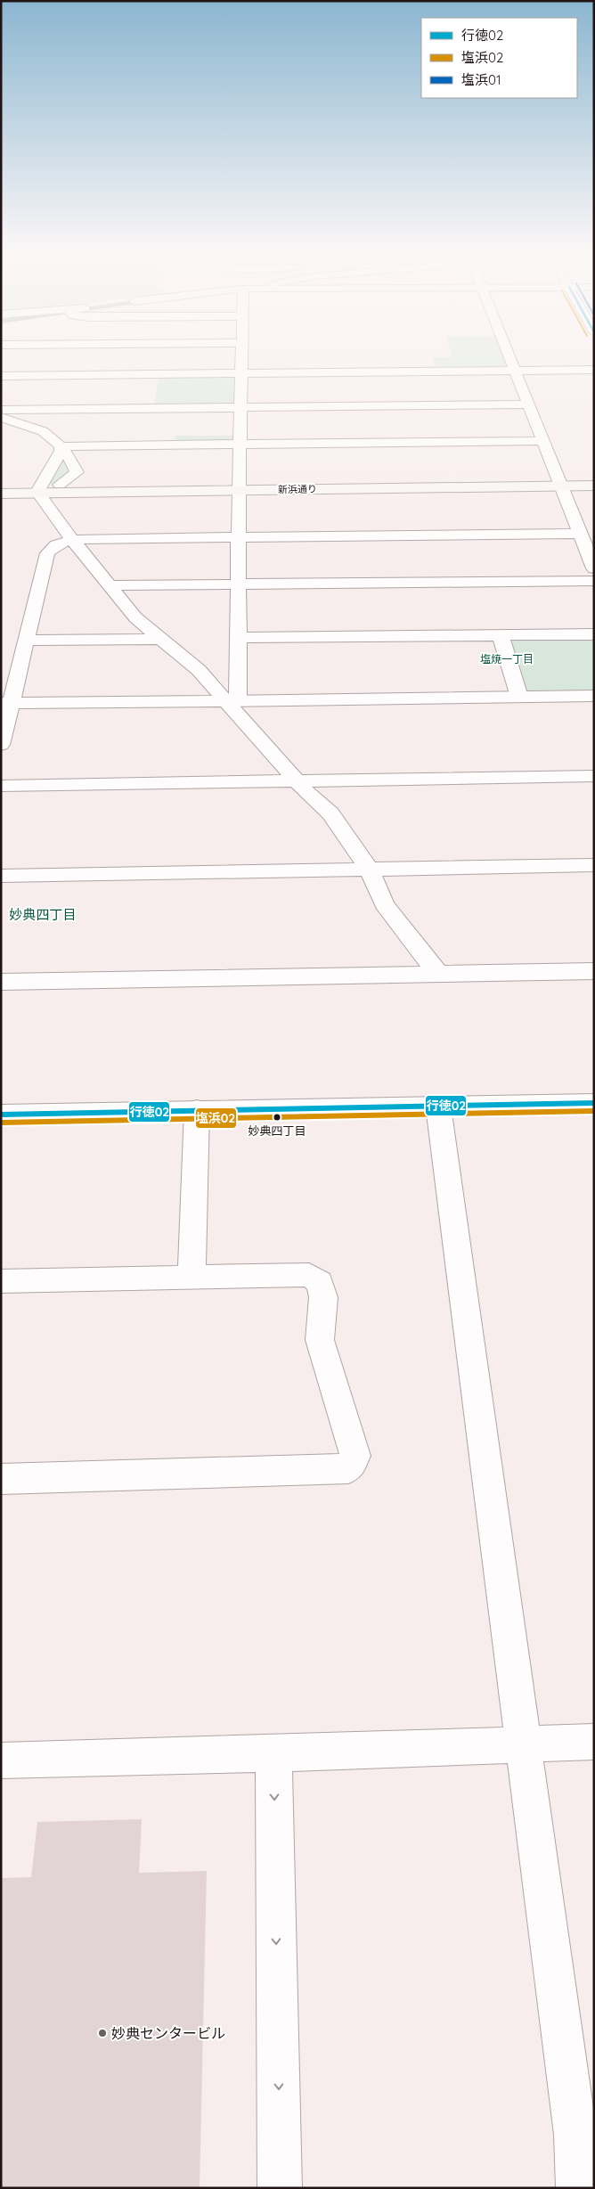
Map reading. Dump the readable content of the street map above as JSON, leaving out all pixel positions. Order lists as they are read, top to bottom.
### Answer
{
  "streets": {
    "main road": ["新浜通り"]
  },
  "districts": ["塩焼一丁目", "妙典四丁目"],
  "places": ["妙典四丁目", "妙典センタービル"],
  "lines": ["transit line 行徳02", "transit line 塩浜02"],
  "legend": ["行徳02", "塩浜02", "塩浜01"]
}
